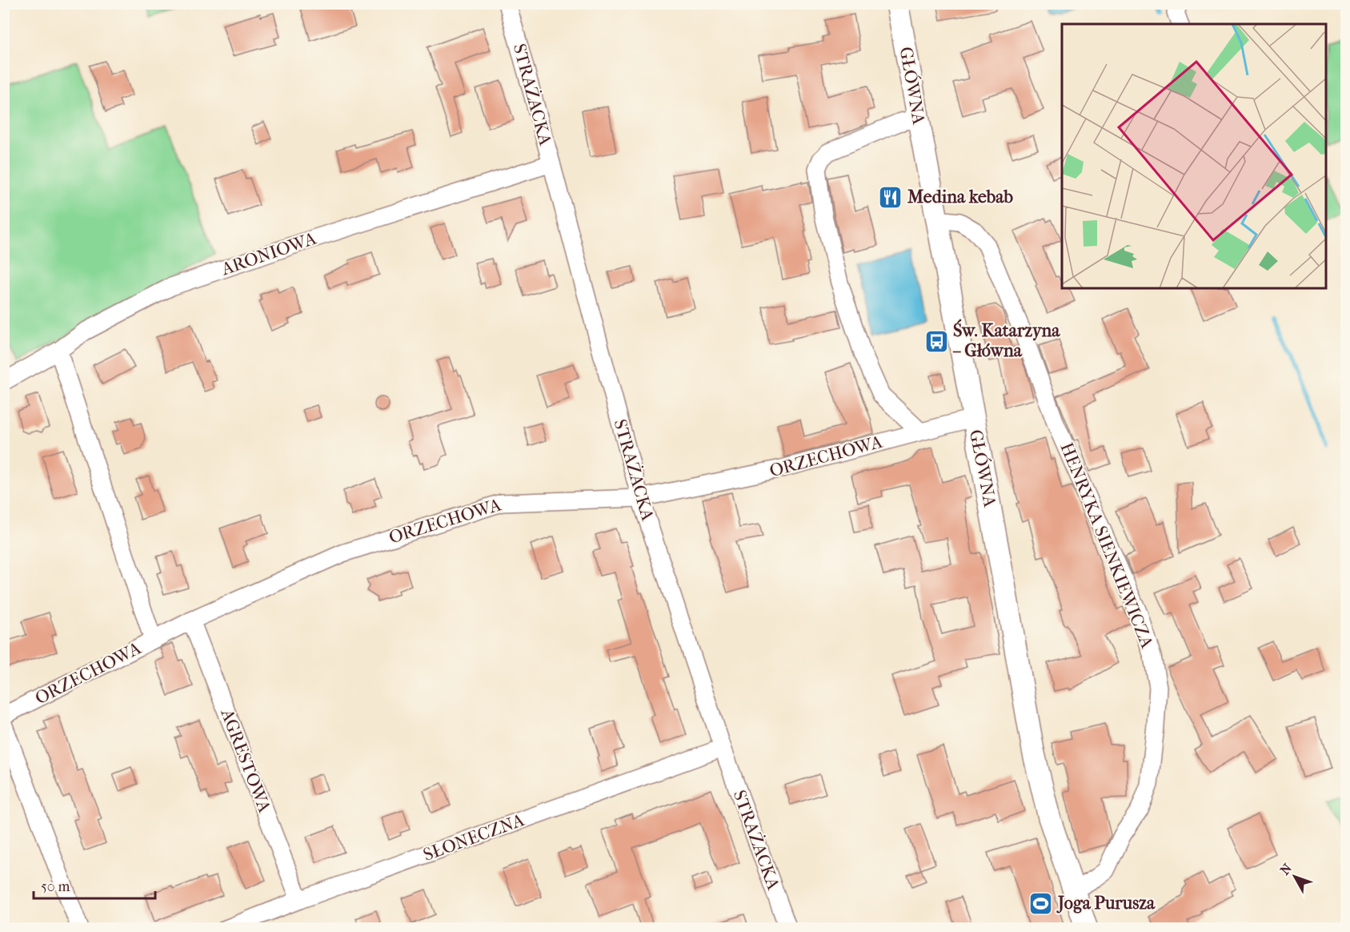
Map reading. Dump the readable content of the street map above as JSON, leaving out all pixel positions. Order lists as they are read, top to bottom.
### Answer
{
  "streets": {
    "street": [
      "GŁÓWNA",
      "STRAŻACKA",
      "ARONIOWA",
      "ORZECHOWA",
      "HENRYKA SIENKIEWICZA",
      "AGRESTOWA",
      "SŁONECZNA"
    ]
  },
  "crossings": [
    ["GŁÓWNA", "ORZECHOWA"],
    ["GŁÓWNA", "HENRYKA SIENKIEWICZA"],
    ["STRAŻACKA", "ARONIOWA"],
    ["STRAŻACKA", "ORZECHOWA"],
    ["STRAŻACKA", "SŁONECZNA"],
    ["ORZECHOWA", "AGRESTOWA"],
    ["AGRESTOWA", "SŁONECZNA"]
  ],
  "places": {
    "restaurant": ["Medina kebab"],
    "bus stop": ["Św. Katarzyna – Główna"],
    "sports": ["Joga Purusza"]
  },
  "scale_bar": "50 m",
  "north": "top left"
}
